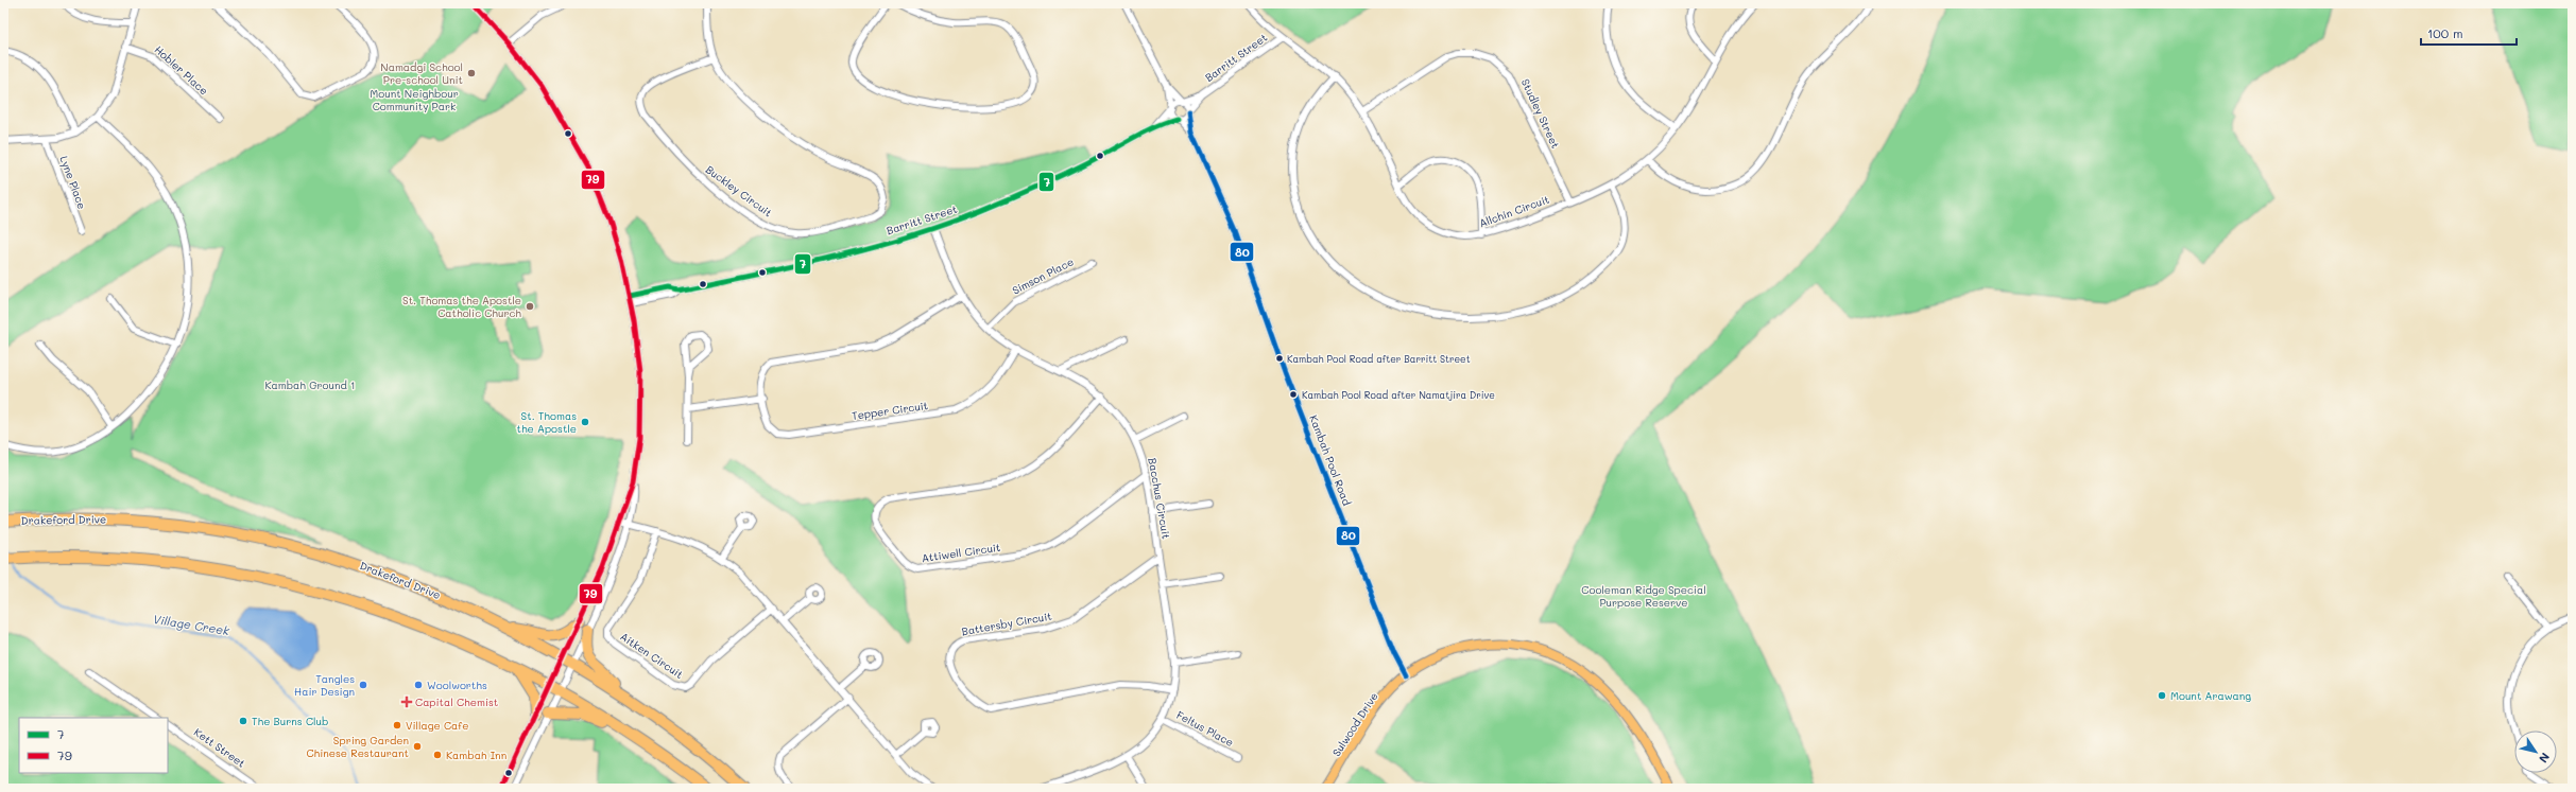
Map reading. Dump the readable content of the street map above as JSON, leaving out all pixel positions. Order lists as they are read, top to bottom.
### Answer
{
  "streets": {
    "highway": ["Drakeford Drive"],
    "main road": ["Sulwood Drive"],
    "street": [
      "Barritt Street",
      "Hobler Place",
      "Studley Street",
      "Lyne Place",
      "Buckley Circuit",
      "Allchin Circuit",
      "Simson Place",
      "Tepper Circuit",
      "Kambah Pool Road",
      "Bacchus Circuit",
      "Attiwell Circuit",
      "Battersby Circuit",
      "Aitken Circuit",
      "Feltus Place",
      "Kett Street"
    ]
  },
  "crossings": [
    ["Barritt Street", "Allchin Circuit"],
    ["Barritt Street", "Kambah Pool Road"],
    ["Barritt Street", "Bacchus Circuit"],
    ["Studley Street", "Allchin Circuit"],
    ["Simson Place", "Bacchus Circuit"],
    ["Tepper Circuit", "Bacchus Circuit"],
    ["Kambah Pool Road", "Sulwood Drive"],
    ["Bacchus Circuit", "Attiwell Circuit"],
    ["Bacchus Circuit", "Battersby Circuit"],
    ["Bacchus Circuit", "Feltus Place"]
  ],
  "water": ["Village Creek"],
  "parks": ["Mount Neighbour Community Park", "Kambah Ground 1", "Cooleman Ridge Special Purpose Reserve"],
  "places": {
    "other": [
      "Namadgi School Pre-school Unit",
      "St. Thomas the Apostle Catholic Church",
      "Kambah Pool Road after Barritt Street",
      "Kambah Pool Road after Namatjira Drive",
      "St. Thomas the Apostle",
      "Tangles Hair Design",
      "Woolworths",
      "Mount Arawang",
      "The Burns Club",
      "Village Cafe",
      "Spring Garden Chinese Restaurant",
      "Kambah Inn"
    ],
    "health": ["Capital Chemist"]
  },
  "lines": ["transit line 79", "transit line 80", "transit line 7"],
  "legend": ["7", "79"],
  "scale_bar": "100 m",
  "north": "bottom right"
}
